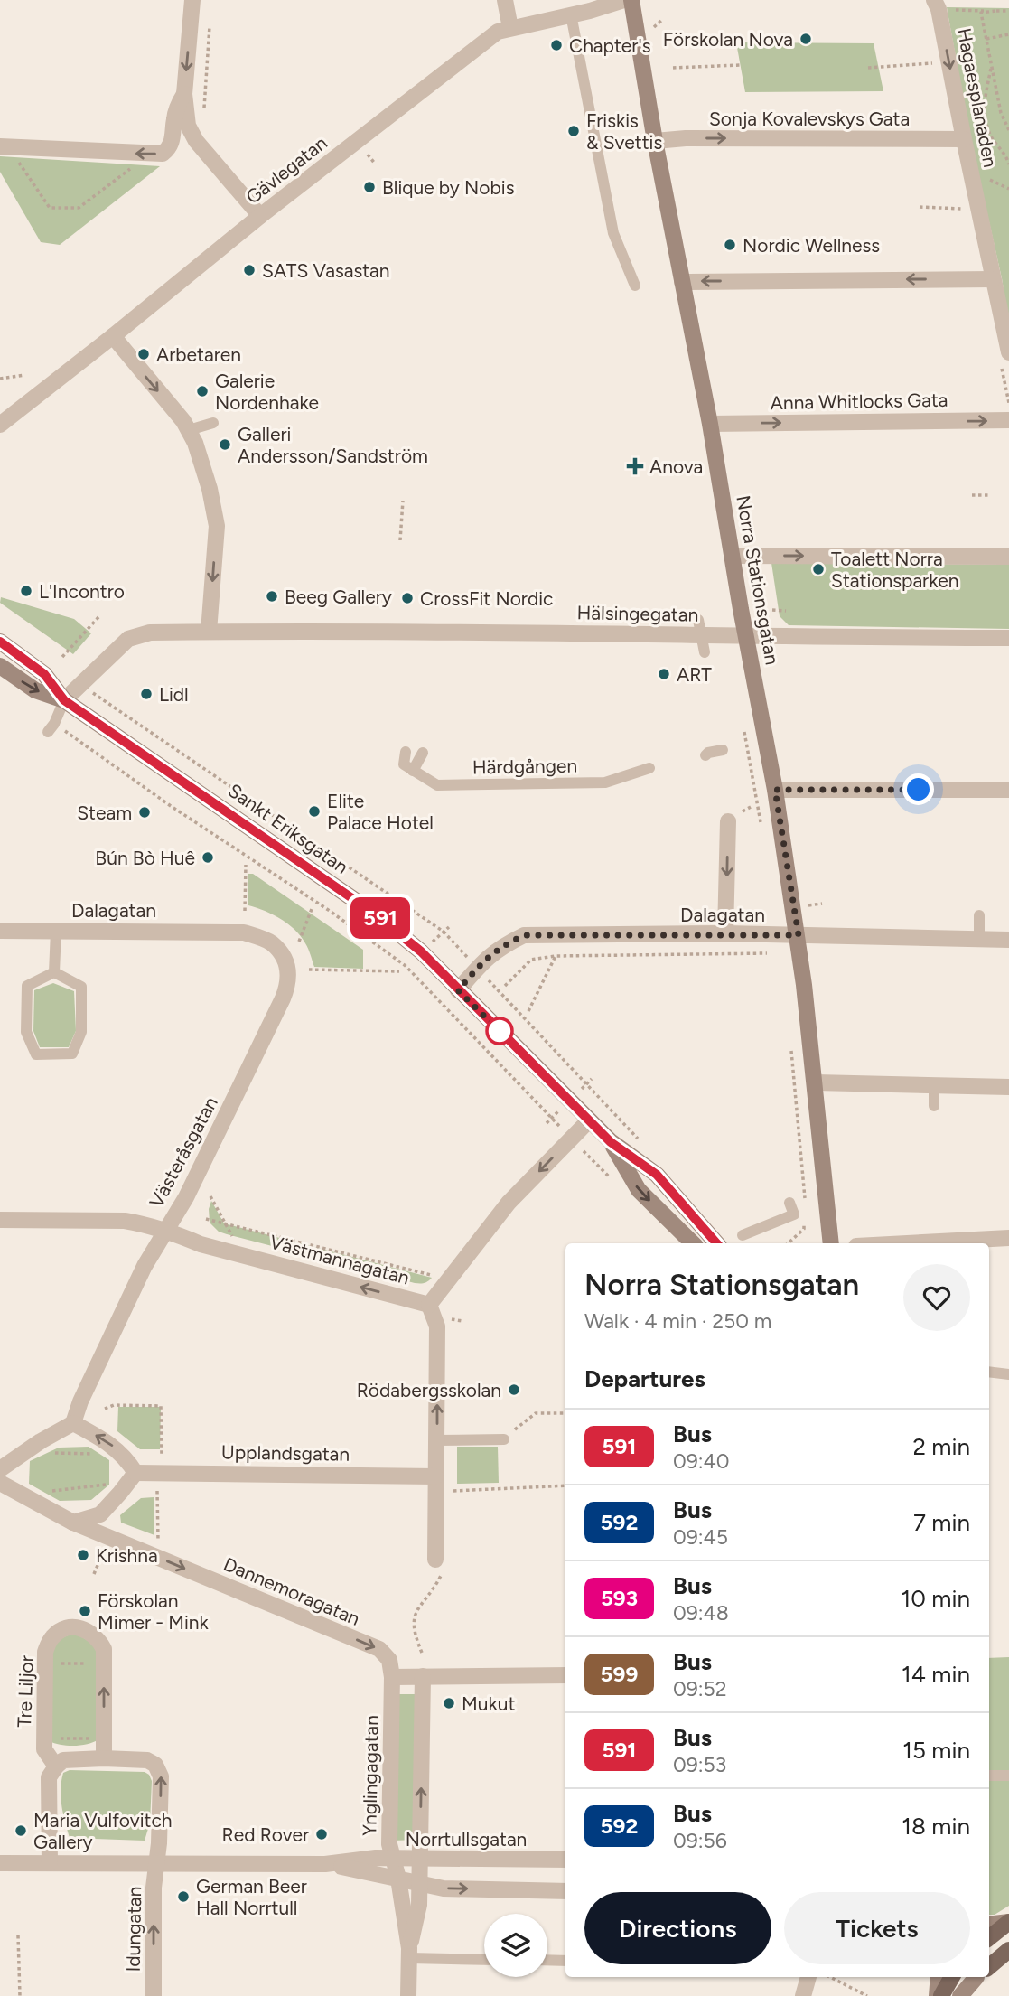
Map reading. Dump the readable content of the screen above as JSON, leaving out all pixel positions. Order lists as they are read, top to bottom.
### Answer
{
  "streets": {
    "street": [
      "Hagaesplanaden",
      "Sonja Kovalevskys Gata",
      "Gävlegatan",
      "Anna Whitlocks Gata",
      "Norra Stationsgatan",
      "Hälsingegatan",
      "Sankt Eriksgatan",
      "Dalagatan",
      "Västeråsgatan",
      "Västmannagatan",
      "Upplandsgatan",
      "Dannemoragatan",
      "Tre Liljor",
      "Ynglingagatan",
      "Norrtullsgatan",
      "Idungatan"
    ],
    "lane": ["Härdgången"]
  },
  "crossings": [
    ["Hagaesplanaden", "Sonja Kovalevskys Gata"],
    ["Sonja Kovalevskys Gata", "Norra Stationsgatan"],
    ["Anna Whitlocks Gata", "Norra Stationsgatan"],
    ["Norra Stationsgatan", "Hälsingegatan"],
    ["Norra Stationsgatan", "Dalagatan"],
    ["Hälsingegatan", "Sankt Eriksgatan"],
    ["Sankt Eriksgatan", "Dalagatan"],
    ["Sankt Eriksgatan", "Västmannagatan"],
    ["Dalagatan", "Västeråsgatan"],
    ["Västeråsgatan", "Västmannagatan"],
    ["Dannemoragatan", "Ynglingagatan"],
    ["Ynglingagatan", "Norrtullsgatan"],
    ["Norrtullsgatan", "Idungatan"]
  ],
  "one_way": [
    "Hagaesplanaden",
    "Västmannagatan",
    "Dannemoragatan",
    "Idungatan"
  ],
  "places": {
    "other": [
      "Förskolan Nova",
      "Chapter's",
      "Friskis & Svettis",
      "Blique by Nobis",
      "Nordic Wellness",
      "SATS Vasastan",
      "Arbetaren",
      "Galerie Nordenhake",
      "Galleri Andersson/Sandström",
      "Toalett Norra Stationsparken",
      "L'Incontro",
      "Beeg Gallery",
      "CrossFit Nordic",
      "ART",
      "Lidl",
      "Elite Palace Hotel",
      "Steam",
      "Bún Bò Huê",
      "Rödabergsskolan",
      "Krishna",
      "Förskolan Mimer - Mink",
      "Mukut",
      "Maria Vulfovitch Gallery",
      "Red Rover",
      "German Beer Hall Norrtull"
    ],
    "health": ["Anova"]
  },
  "lines": ["bus line 591"],
  "page": {
    "on_map": "591",
    "heading": [
      ["Norra Stationsgatan", "Walk · 4 min · 250 m"],
      "Departures"
    ],
    "list": [
      {
        "mark": "591",
        "name": "Bus",
        "note": "09:40",
        "value": "2 min"
      },
      {
        "mark": "592",
        "name": "Bus",
        "note": "09:45",
        "value": "7 min"
      },
      {
        "mark": "593",
        "name": "Bus",
        "note": "09:48",
        "value": "10 min"
      },
      {
        "mark": "599",
        "name": "Bus",
        "note": "09:52",
        "value": "14 min"
      },
      {
        "mark": "591",
        "name": "Bus",
        "note": "09:53",
        "value": "15 min"
      },
      {
        "mark": "592",
        "name": "Bus",
        "note": "09:56",
        "value": "18 min"
      }
    ],
    "buttons": ["Directions", "Tickets"]
  }
}
